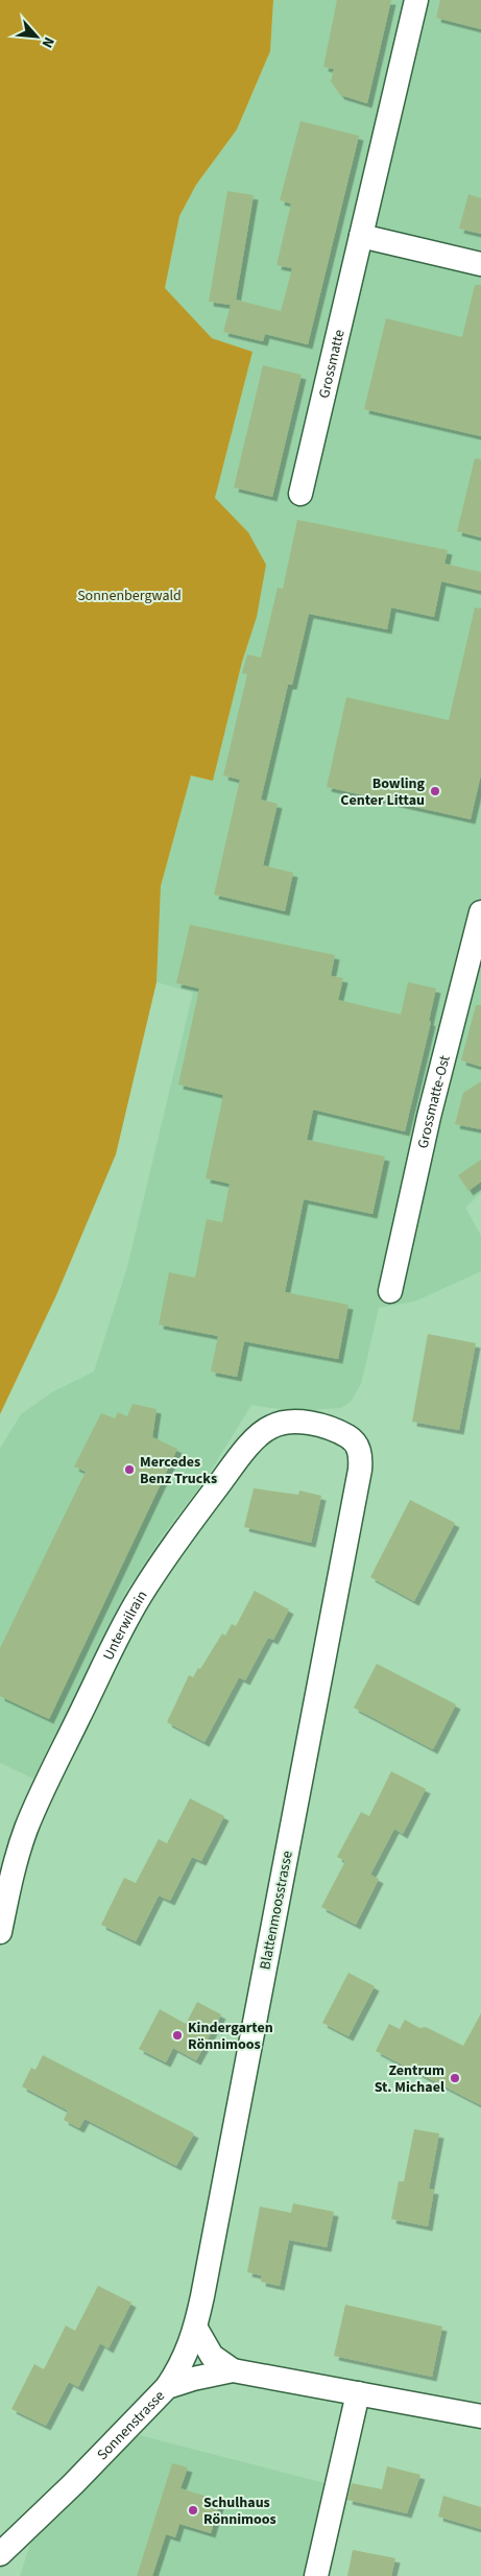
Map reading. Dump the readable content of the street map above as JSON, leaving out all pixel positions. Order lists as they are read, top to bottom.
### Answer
{
  "streets": {
    "street": [
      "Grossmatte",
      "Grossmatte-Ost",
      "Unterwilrain",
      "Blattenmoosstrasse",
      "Sonnenstrasse"
    ]
  },
  "crossings": [
    ["Unterwilrain", "Blattenmoosstrasse"],
    ["Blattenmoosstrasse", "Sonnenstrasse"]
  ],
  "parks": ["Sonnenbergwald"],
  "places": [
    "Bowling Center Littau",
    "Mercedes Benz Trucks",
    "Kindergarten Rönnimoos",
    "Zentrum St. Michael",
    "Schulhaus Rönnimoos"
  ],
  "north": "bottom right"
}
